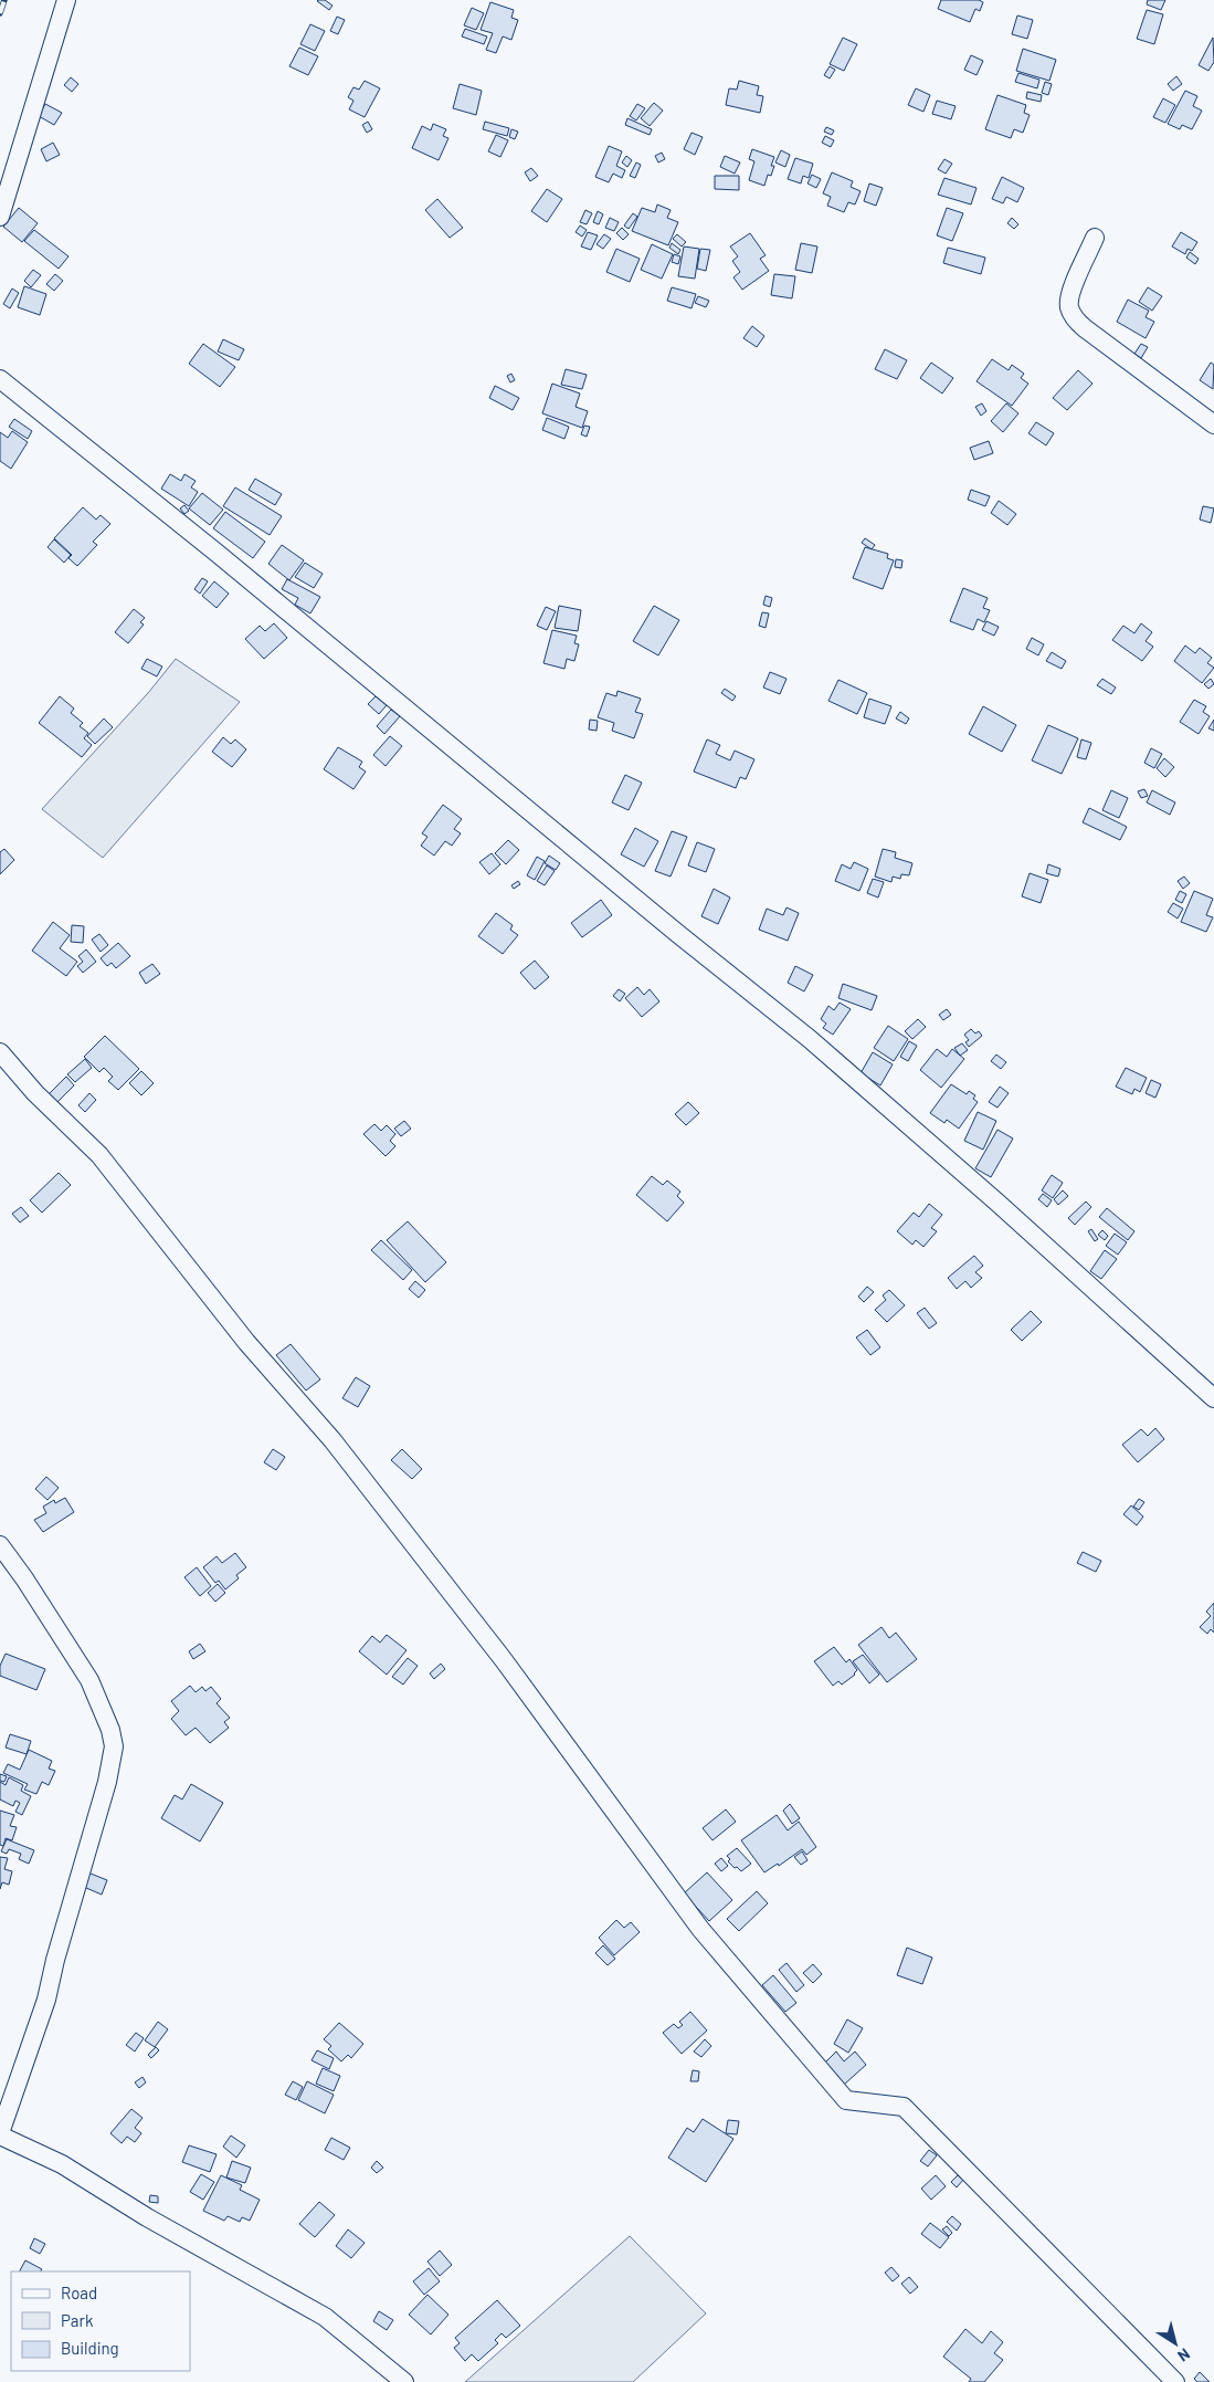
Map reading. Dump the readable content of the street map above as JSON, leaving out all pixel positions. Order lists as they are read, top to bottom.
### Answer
{
  "legend": ["Road", "Park", "Building"],
  "north": "bottom right"
}
